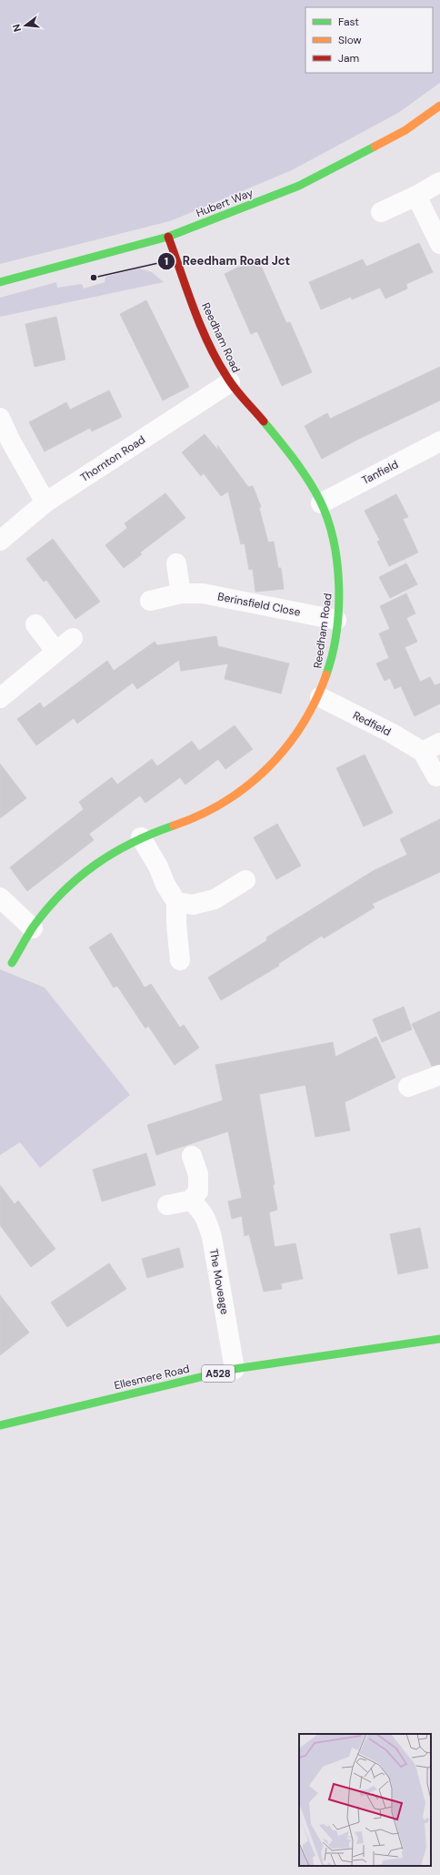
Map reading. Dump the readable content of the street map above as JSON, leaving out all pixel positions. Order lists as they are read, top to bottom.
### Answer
{
  "streets": {
    "street": [
      "Hubert Way",
      "Reedham Road",
      "Thornton Road",
      "Tanfield",
      "Berinsfield Close",
      "Redfield",
      "The Moveage",
      "A528",
      "Ellesmere Road"
    ]
  },
  "crossings": [
    ["Hubert Way", "Reedham Road"],
    ["Reedham Road", "Thornton Road"],
    ["Reedham Road", "Tanfield"],
    ["Reedham Road", "Berinsfield Close"],
    ["Reedham Road", "Redfield"],
    ["The Moveage", "Ellesmere Road"]
  ],
  "places": ["Reedham Road Jct"],
  "legend": ["Fast", "Slow", "Jam"],
  "north": "left"
}
